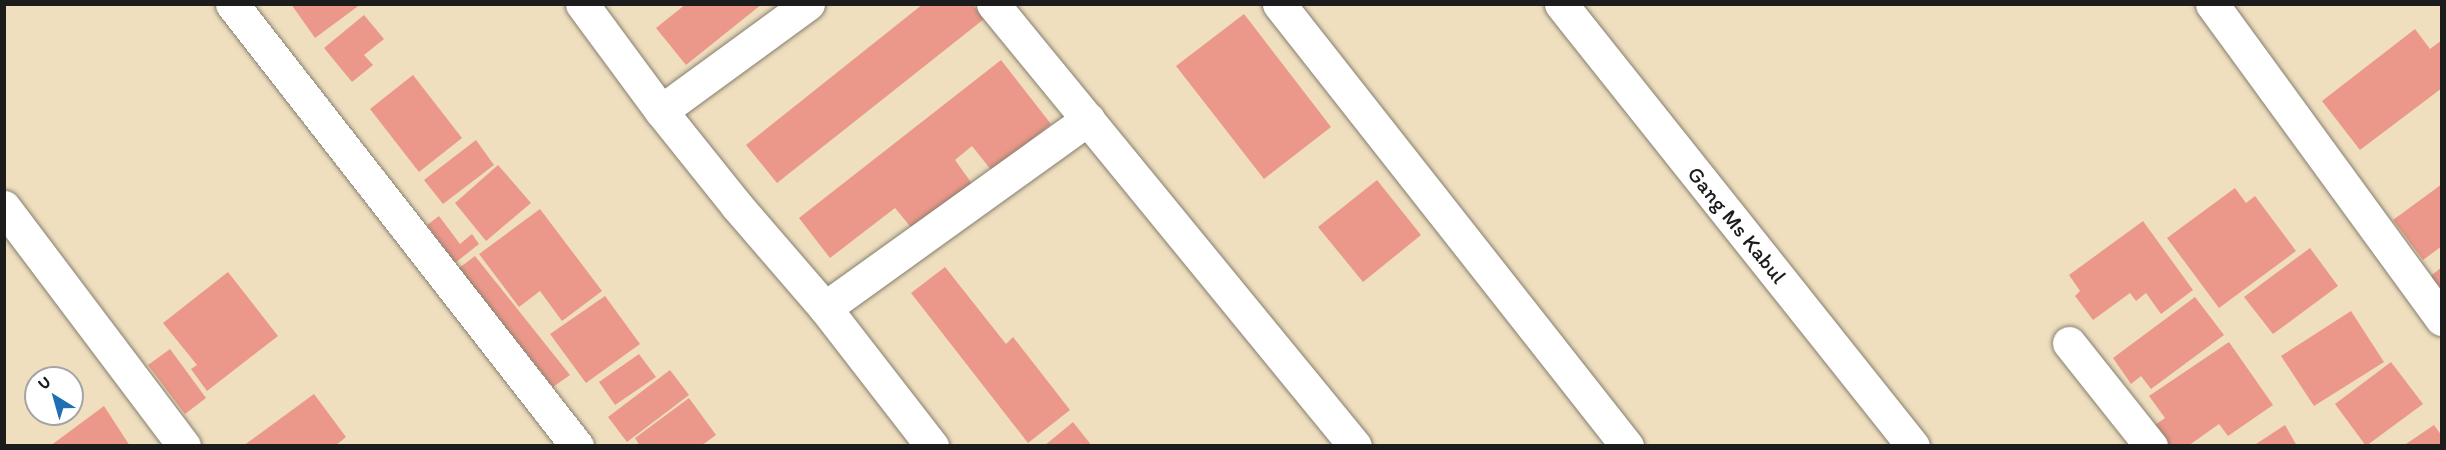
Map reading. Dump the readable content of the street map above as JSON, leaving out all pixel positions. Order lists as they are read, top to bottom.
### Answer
{
  "streets": {
    "street": ["Gang Ms Kabul"]
  },
  "north": "top left"
}
